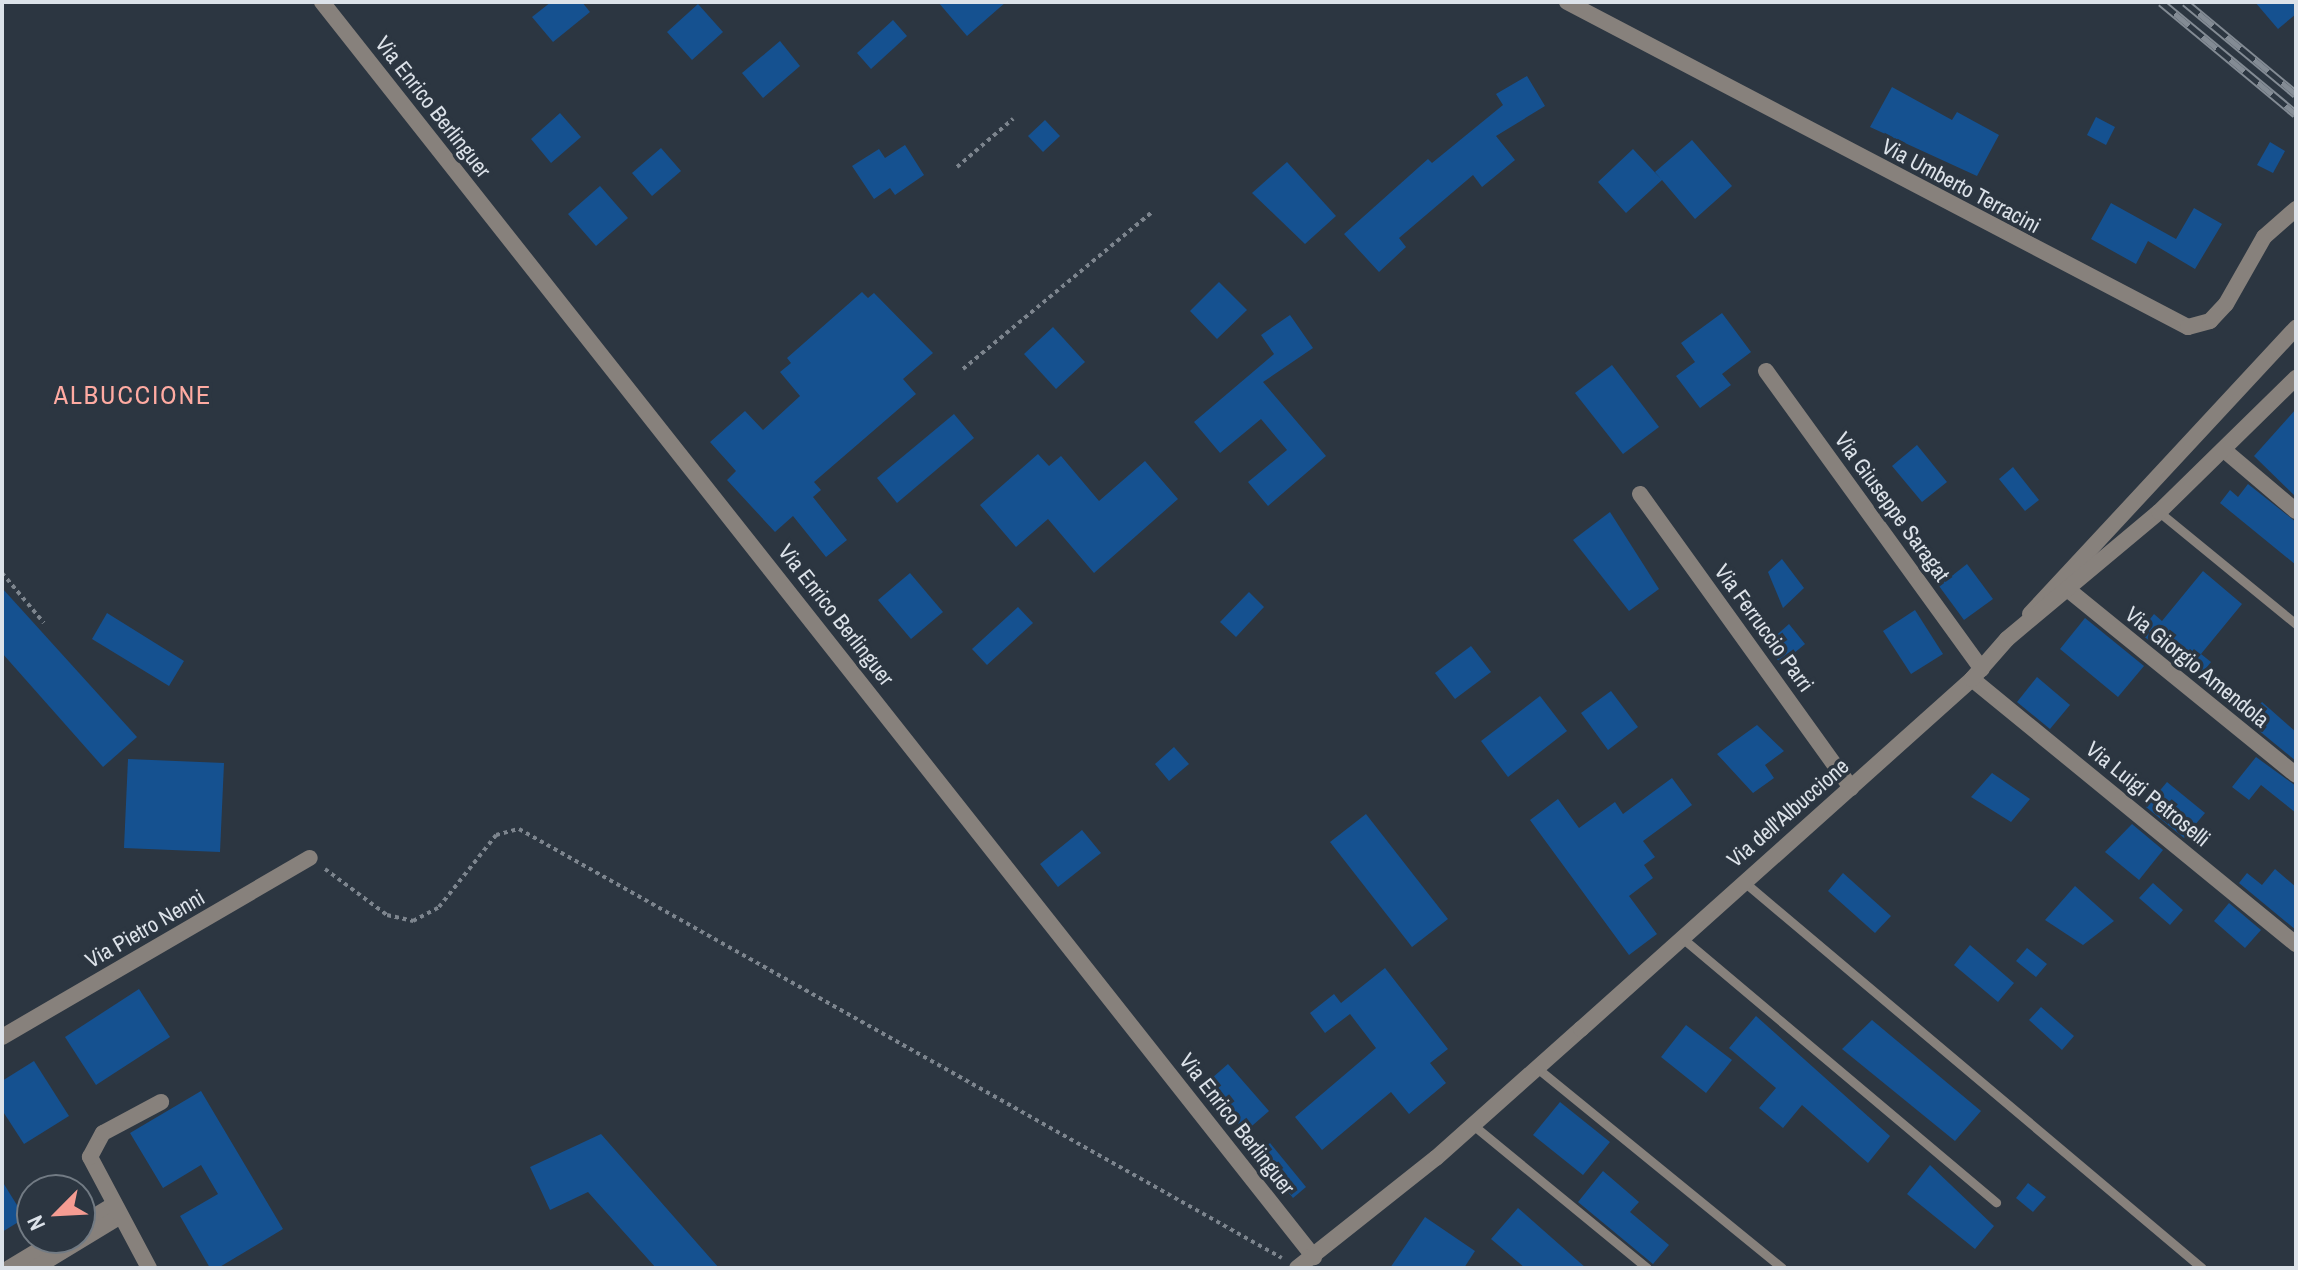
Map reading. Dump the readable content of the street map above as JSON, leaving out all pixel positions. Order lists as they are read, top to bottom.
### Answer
{
  "streets": {
    "street": [
      "Via Enrico Berlinguer",
      "Via Umberto Terracini",
      "Via Giuseppe Saragat",
      "Via Ferruccio Parri",
      "Via Giorgio Amendola",
      "Via Luigi Petroselli",
      "Via dell'Albuccione",
      "Via Pietro Nenni"
    ]
  },
  "crossings": [
    ["Via Enrico Berlinguer", "Via dell'Albuccione"],
    ["Via Giuseppe Saragat", "Via Luigi Petroselli"],
    ["Via Giuseppe Saragat", "Via dell'Albuccione"],
    ["Via Ferruccio Parri", "Via dell'Albuccione"],
    ["Via Giorgio Amendola", "Via dell'Albuccione"],
    ["Via Luigi Petroselli", "Via dell'Albuccione"]
  ],
  "districts": ["ALBUCCIONE"],
  "north": "bottom left"
}
